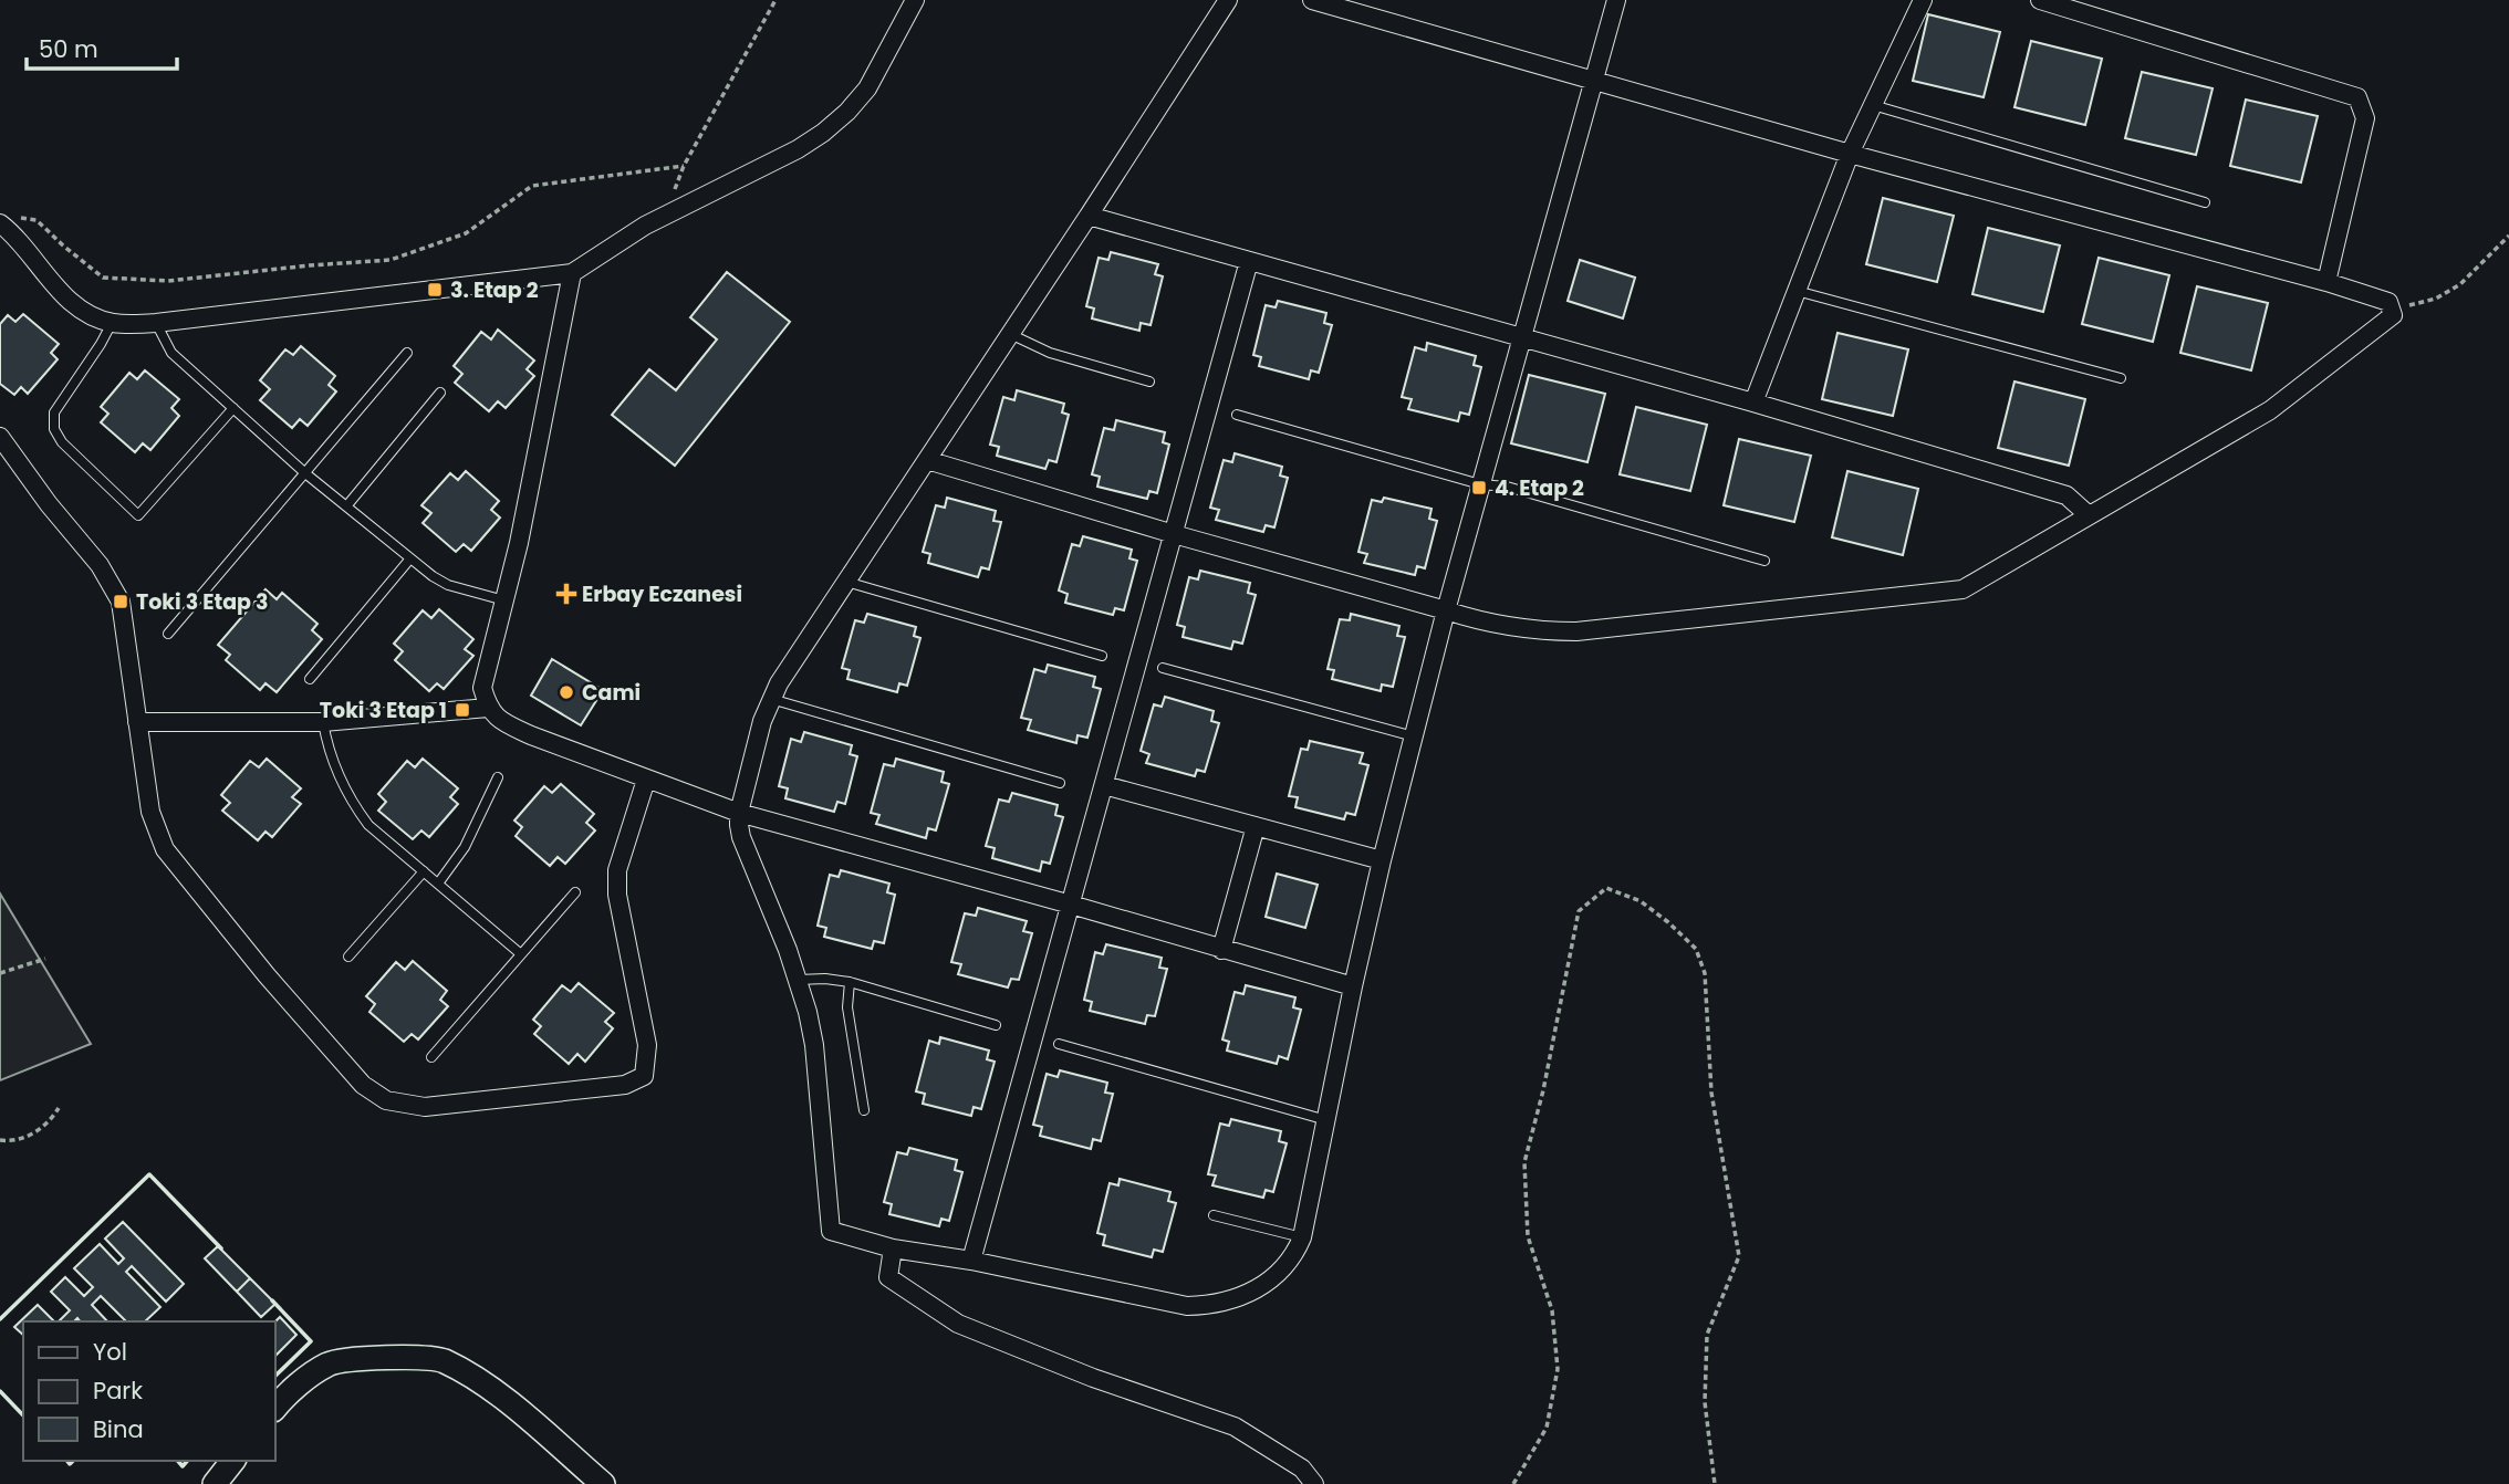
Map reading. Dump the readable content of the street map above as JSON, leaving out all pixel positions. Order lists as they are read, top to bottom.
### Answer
{
  "places": {
    "transit": [
      "3. Etap 2",
      "4. Etap 2",
      "Toki 3 Etap 3",
      "Toki 3 Etap 1"
    ],
    "health": ["Erbay Eczanesi"],
    "other": ["Cami"]
  },
  "legend": ["Yol", "Park", "Bina"],
  "scale_bar": "50 m"
}
